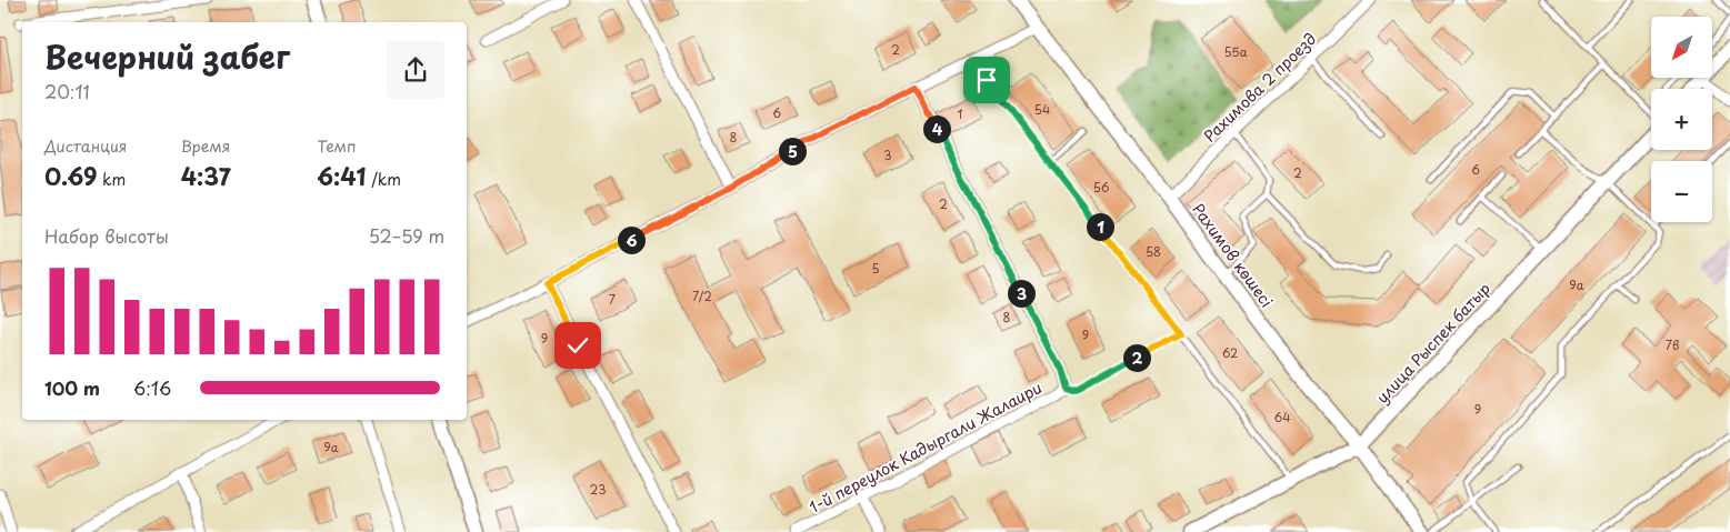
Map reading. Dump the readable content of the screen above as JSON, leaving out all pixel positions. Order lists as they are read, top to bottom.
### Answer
{
  "streets": {
    "street": [
      "Рахимова 2 проезд",
      "Рахимов көшесі",
      "улица Рыспек батыр",
      "1-й переулок Кадыргали Жалаири"
    ]
  },
  "crossings": [
    ["Рахимова 2 проезд", "Рахимов көшесі"],
    ["Рахимов көшесі", "улица Рыспек батыр"]
  ],
  "house_numbers": [
    "2",
    "55а",
    "54",
    "6",
    "1",
    "8",
    "3",
    "6",
    "2",
    "56",
    "2",
    "58",
    "5",
    "9а",
    "7/2",
    "7",
    "8",
    "9",
    "9",
    "7в",
    "62",
    "9",
    "64",
    "9а",
    "23"
  ],
  "north": "bottom left",
  "page": {
    "map_buttons": ["+", "−"],
    "heading": ["Вечерний забег", "20:11"],
    "pins": [
      "4",
      "5",
      "1",
      "6",
      "3",
      "2"
    ],
    "stats": [
      ["Дистанция", "0.69 km"],
      ["Время", "4:37"],
      ["Темп", "6:41 /km"]
    ],
    "chart": ["Набор высоты", "52–59 m"],
    "list": [
      {
        "name": "100 m",
        "note": "6:16"
      }
    ]
  }
}
